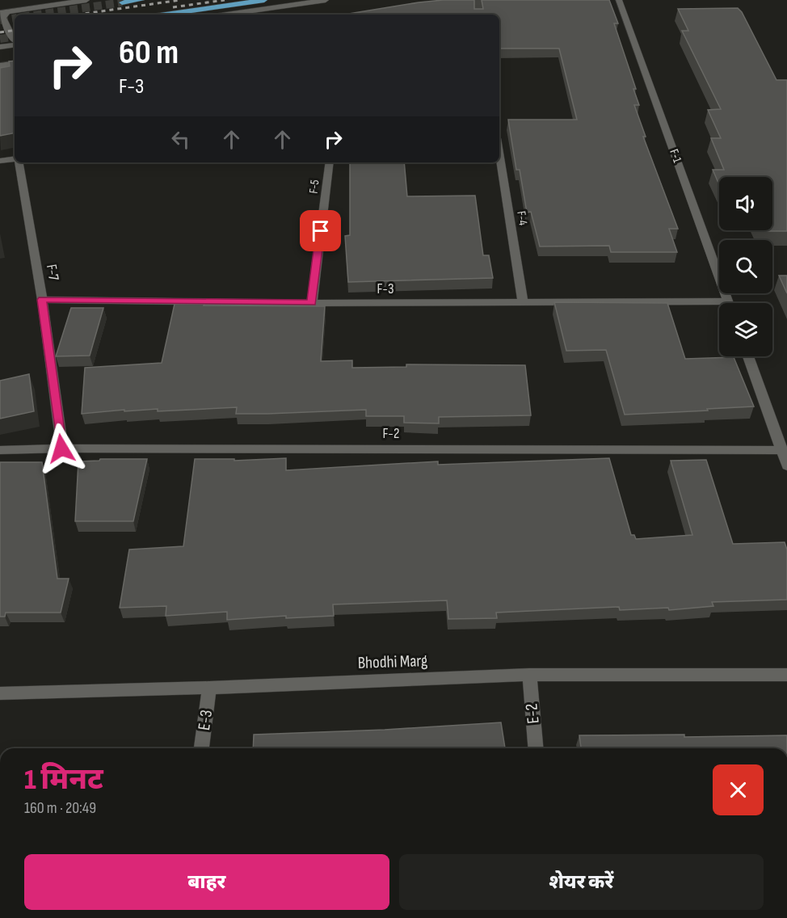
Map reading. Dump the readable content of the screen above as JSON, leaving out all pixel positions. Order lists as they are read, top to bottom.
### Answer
{
  "streets": {
    "street": [
      "F-1",
      "F-5",
      "F-4",
      "F-7",
      "F-3",
      "F-2",
      "Bhodhi Marg",
      "E-2",
      "E-3"
    ]
  },
  "crossings": [
    ["F-5", "F-3"],
    ["F-4", "F-3"],
    ["F-7", "F-3"],
    ["F-7", "F-2"],
    ["Bhodhi Marg", "E-2"],
    ["Bhodhi Marg", "E-3"]
  ],
  "page": {
    "turn": ["60 m", "F-3"],
    "heading": ["1 मिनट", "160 m · 20:49"],
    "buttons": ["बाहर", "शेयर करें"]
  }
}
